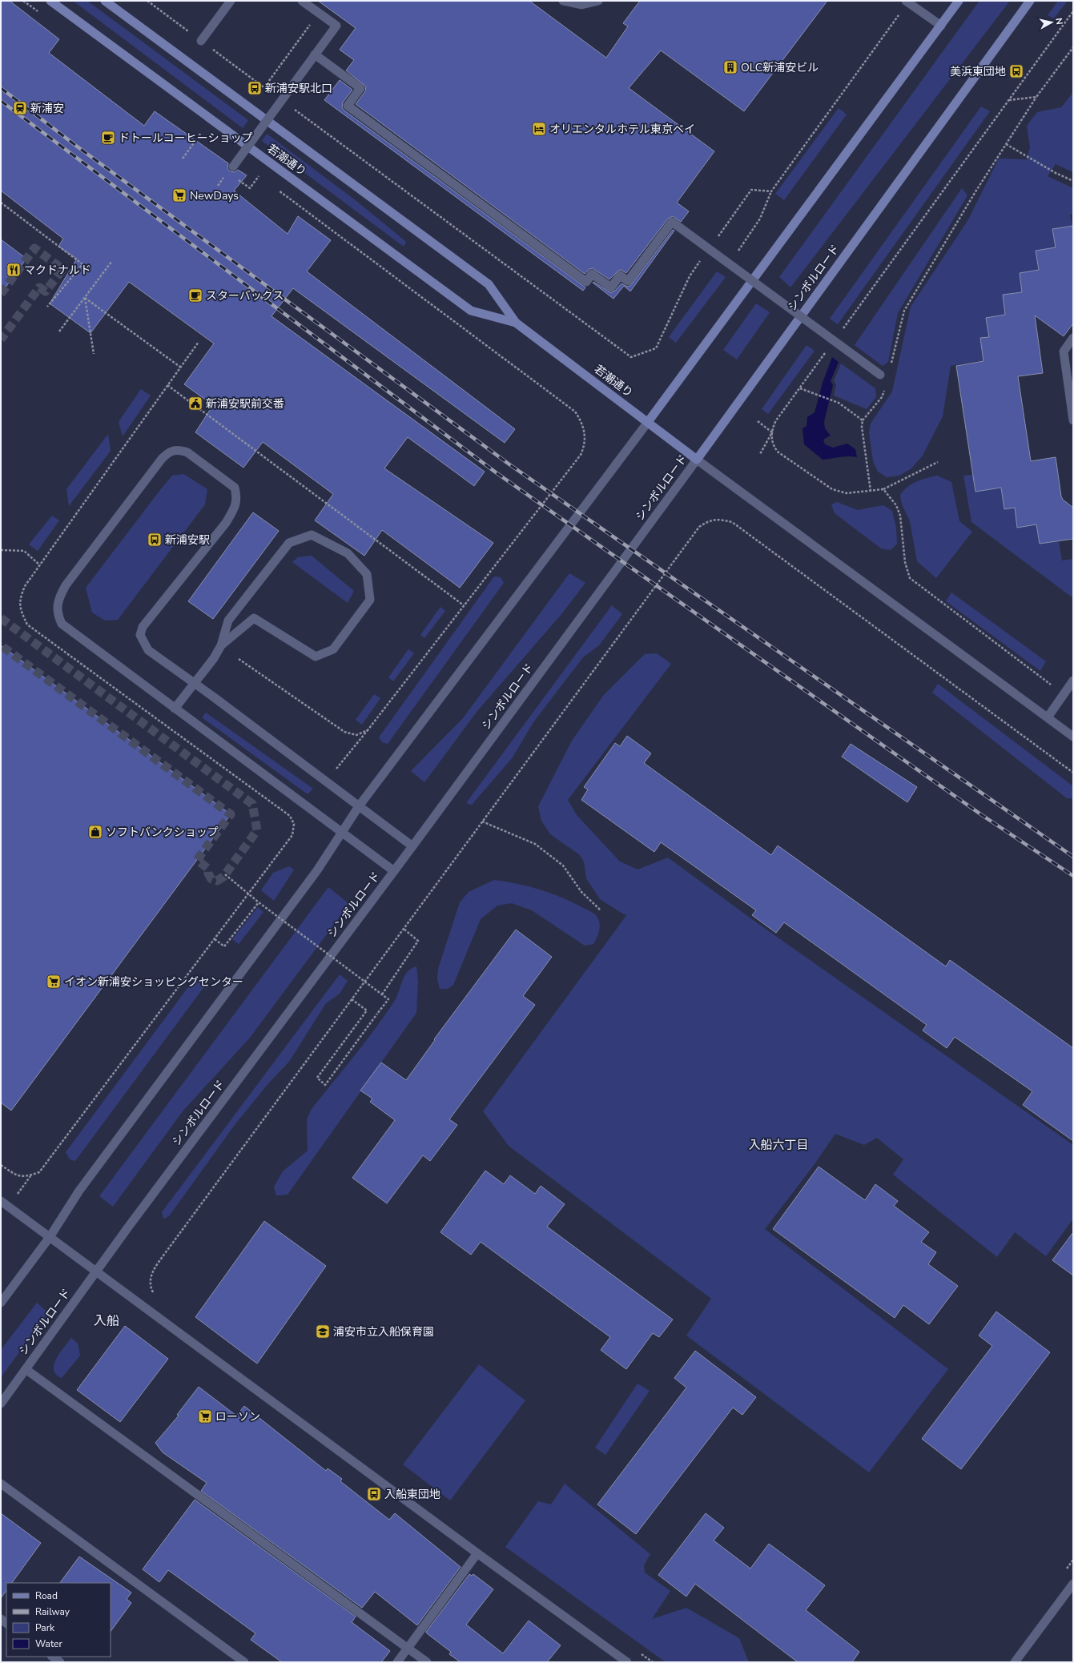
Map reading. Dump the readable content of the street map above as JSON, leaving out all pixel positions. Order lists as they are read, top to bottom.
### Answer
{
  "streets": {
    "main road": ["若潮通り", "シンボルロード"]
  },
  "crossings": [
    ["若潮通り", "シンボルロード"]
  ],
  "districts": ["入船六丁目", "入船"],
  "places": {
    "building": ["OLC新浦安ビル"],
    "bus stop": [
      "美浜東団地",
      "新浦安駅北口",
      "新浦安駅",
      "入船東団地"
    ],
    "station": ["新浦安"],
    "hotel": ["オリエンタルホテル東京ベイ"],
    "cafe": ["ドトールコーヒーショップ", "スターバックス"],
    "supermarket": ["NewDays", "イオン新浦安ショッピングセンター", "ローソン"],
    "restaurant": ["マクドナルド"],
    "public building": ["新浦安駅前交番"],
    "shop": ["ソフトバンクショップ"],
    "school or university": ["浦安市立入船保育園"]
  },
  "legend": [
    "Road",
    "Railway",
    "Park",
    "Water"
  ],
  "north": "right"
}
